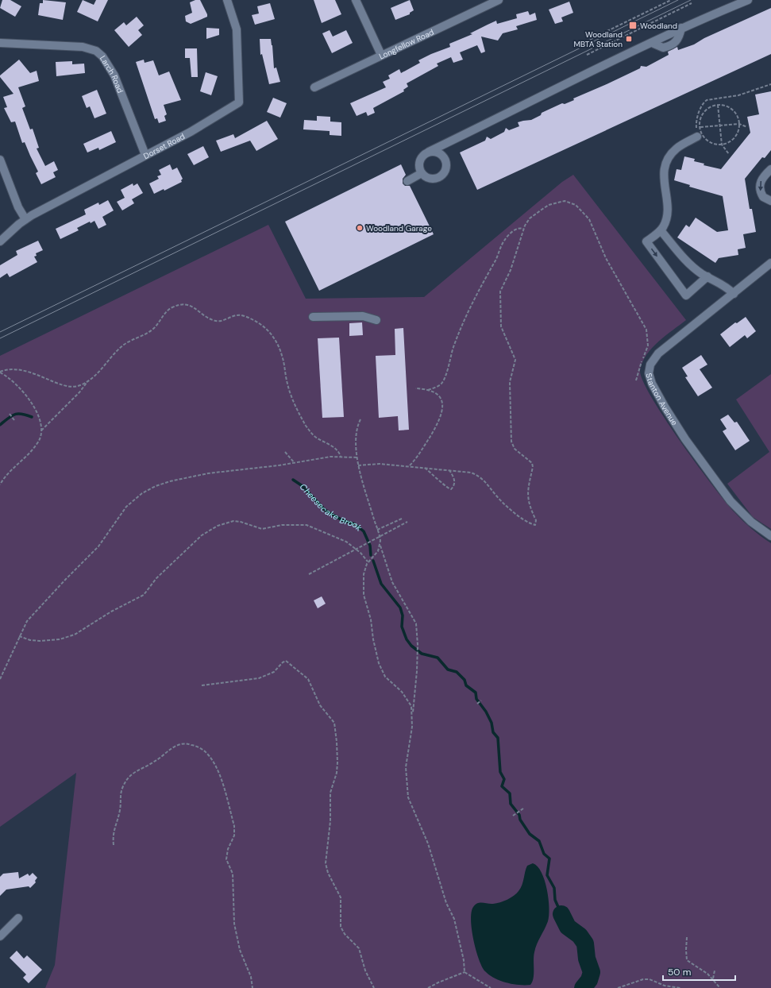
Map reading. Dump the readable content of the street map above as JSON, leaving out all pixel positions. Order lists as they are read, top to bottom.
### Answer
{
  "streets": {
    "street": [
      "Longfellow Road",
      "Larch Road",
      "Dorset Road",
      "Stanton Avenue"
    ]
  },
  "crossings": [
    ["Larch Road", "Dorset Road"]
  ],
  "water": ["Cheesecake Brook"],
  "places": {
    "transit": ["Woodland", "Woodland MBTA Station"],
    "other": ["Woodland Garage"]
  },
  "scale_bar": "50 m"
}
